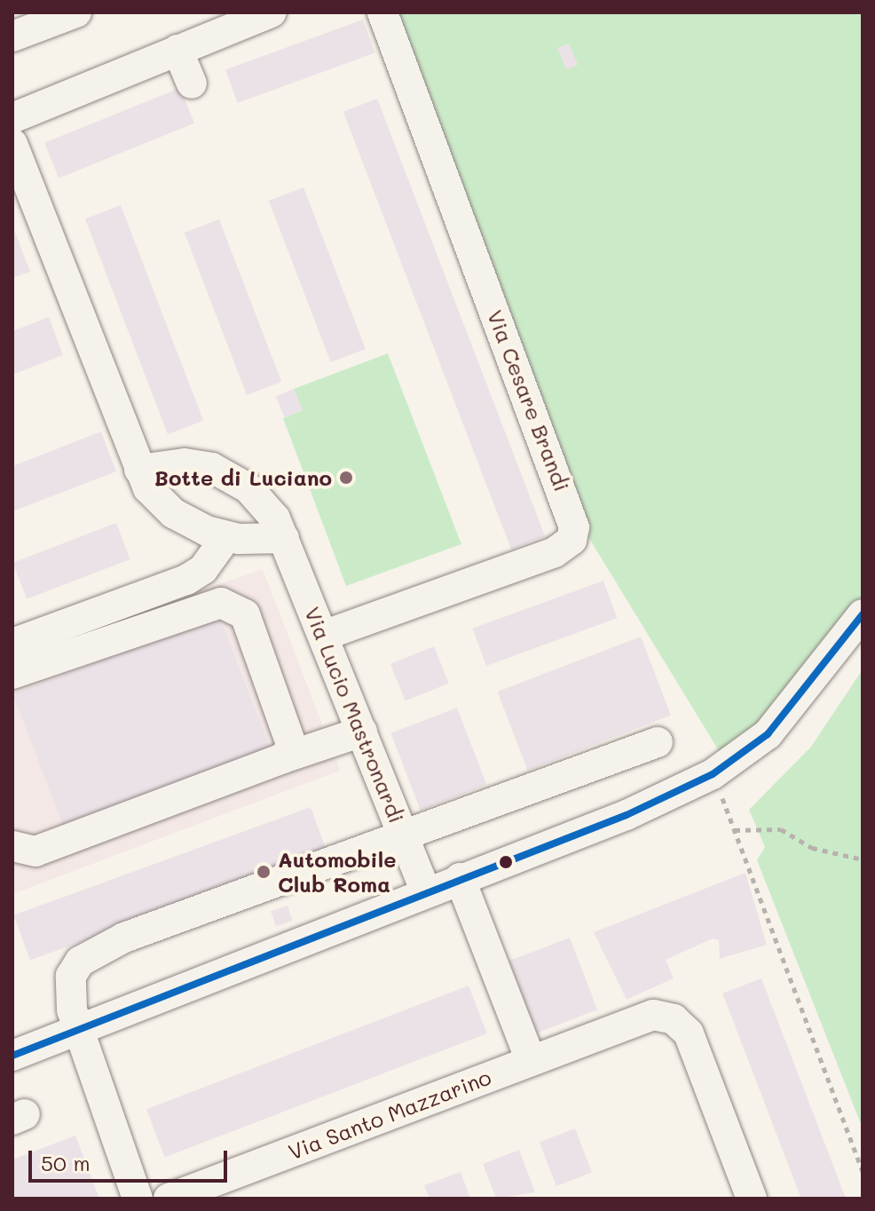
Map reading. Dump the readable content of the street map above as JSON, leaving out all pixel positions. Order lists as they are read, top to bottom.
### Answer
{
  "streets": {
    "street": ["Via Cesare Brandi", "Via Lucio Mastronardi", "Via Santo Mazzarino"]
  },
  "crossings": [
    ["Via Cesare Brandi", "Via Lucio Mastronardi"]
  ],
  "places": ["Botte di Luciano", "Automobile Club Roma"],
  "scale_bar": "50 m"
}
